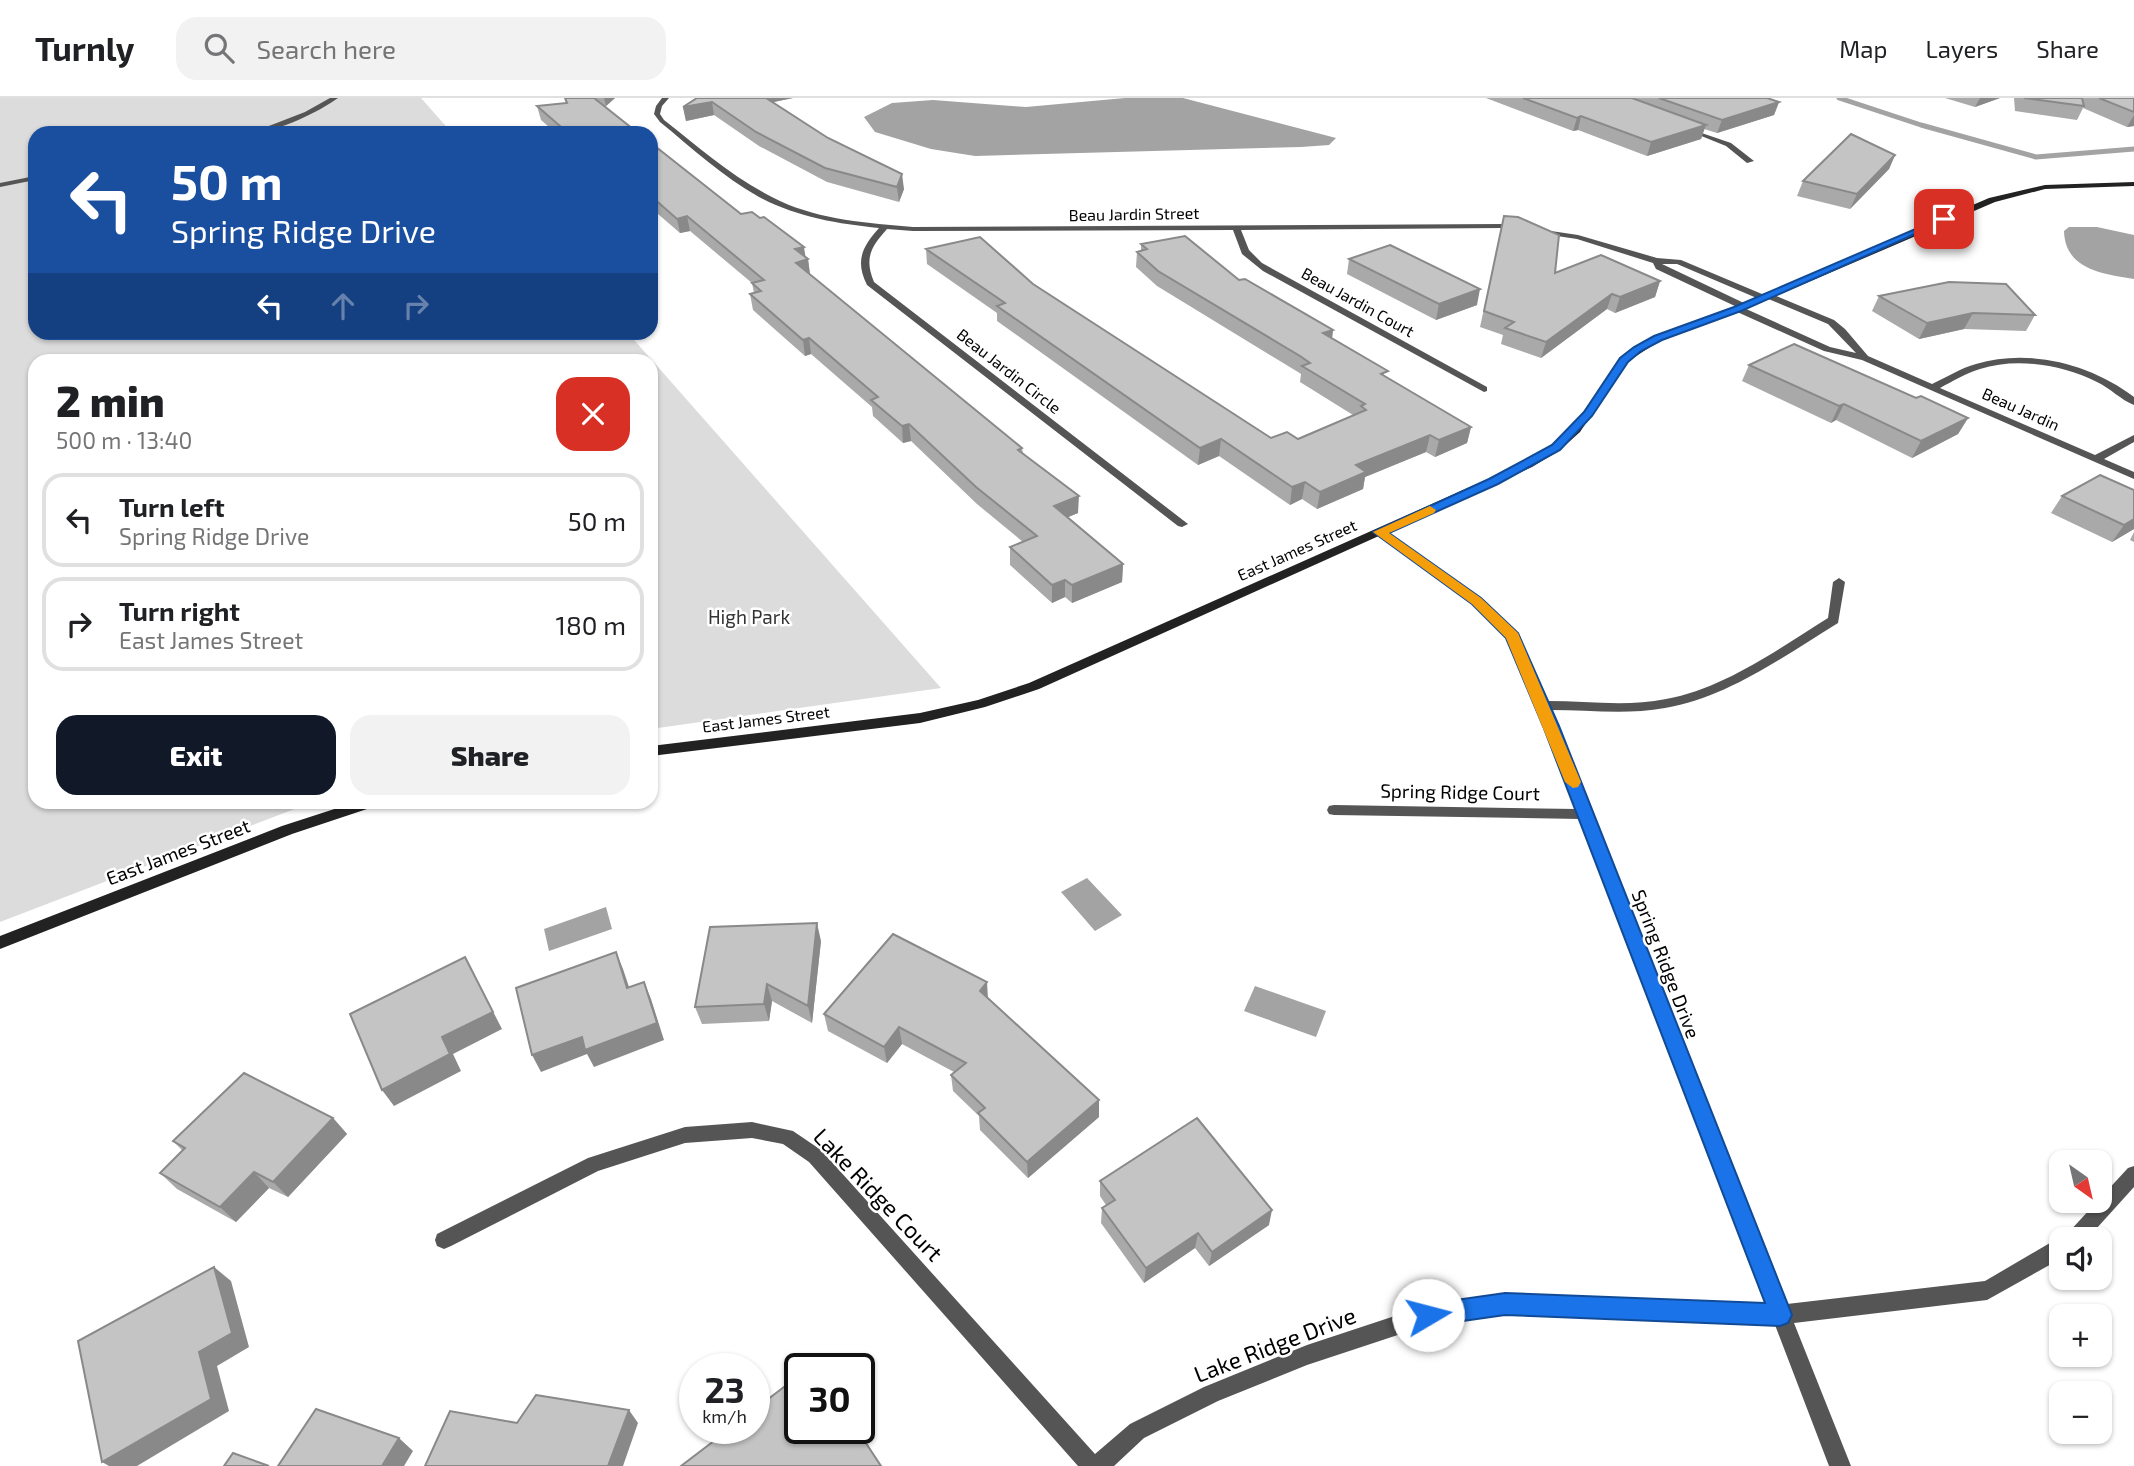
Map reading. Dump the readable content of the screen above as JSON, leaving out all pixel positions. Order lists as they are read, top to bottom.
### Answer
{
  "streets": {
    "street": [
      "Beau Jardin Street",
      "Beau Jardin Court",
      "Beau Jardin Circle",
      "Beau Jardin",
      "East James Street",
      "Spring Ridge Court",
      "Spring Ridge Drive",
      "Lake Ridge Court",
      "Lake Ridge Drive"
    ]
  },
  "crossings": [
    ["Beau Jardin Street", "Beau Jardin Court"],
    ["Beau Jardin Street", "Beau Jardin Circle"],
    ["Beau Jardin Street", "Beau Jardin"],
    ["Beau Jardin", "East James Street"],
    ["East James Street", "Spring Ridge Drive"],
    ["Spring Ridge Court", "Spring Ridge Drive"],
    ["Spring Ridge Drive", "Lake Ridge Drive"]
  ],
  "parks": ["High Park"],
  "north": "bottom right",
  "page": {
    "header": "Turnly",
    "search": "Search here",
    "nav": ["Map", "Layers", "Share"],
    "turn": ["50 m", "Spring Ridge Drive"],
    "heading": ["2 min", "500 m · 13:40"],
    "list": [
      {
        "name": "Turn left",
        "note": "Spring Ridge Drive",
        "value": "50 m"
      },
      {
        "name": "Turn right",
        "note": "East James Street",
        "value": "180 m"
      }
    ],
    "buttons": ["Exit", "Share"],
    "map_buttons": ["+", "−"],
    "speed": "23 km/h",
    "limit": "30"
  }
}
